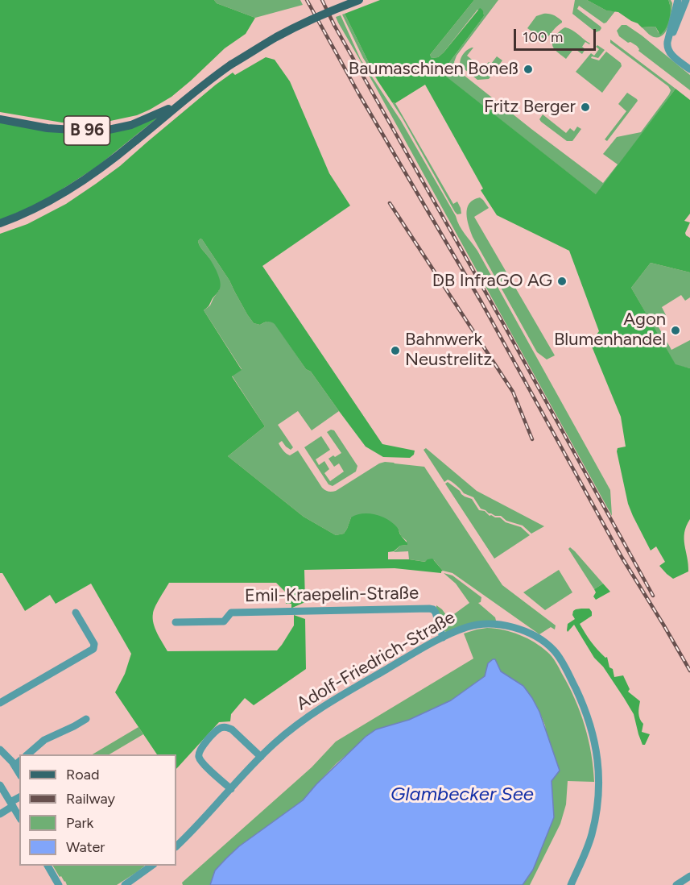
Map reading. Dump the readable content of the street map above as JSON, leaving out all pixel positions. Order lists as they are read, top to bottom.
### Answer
{
  "streets": {
    "main road": ["B 96"],
    "street": ["Emil-Kraepelin-Straße", "Adolf-Friedrich-Straße"]
  },
  "crossings": [
    ["Emil-Kraepelin-Straße", "Adolf-Friedrich-Straße"]
  ],
  "water": ["Glambecker See"],
  "places": [
    "Baumaschinen Boneß",
    "Fritz Berger",
    "DB InfraGO AG",
    "Agon Blumenhandel",
    "Bahnwerk Neustrelitz"
  ],
  "legend": [
    "Road",
    "Railway",
    "Park",
    "Water"
  ],
  "scale_bar": "100 m"
}
